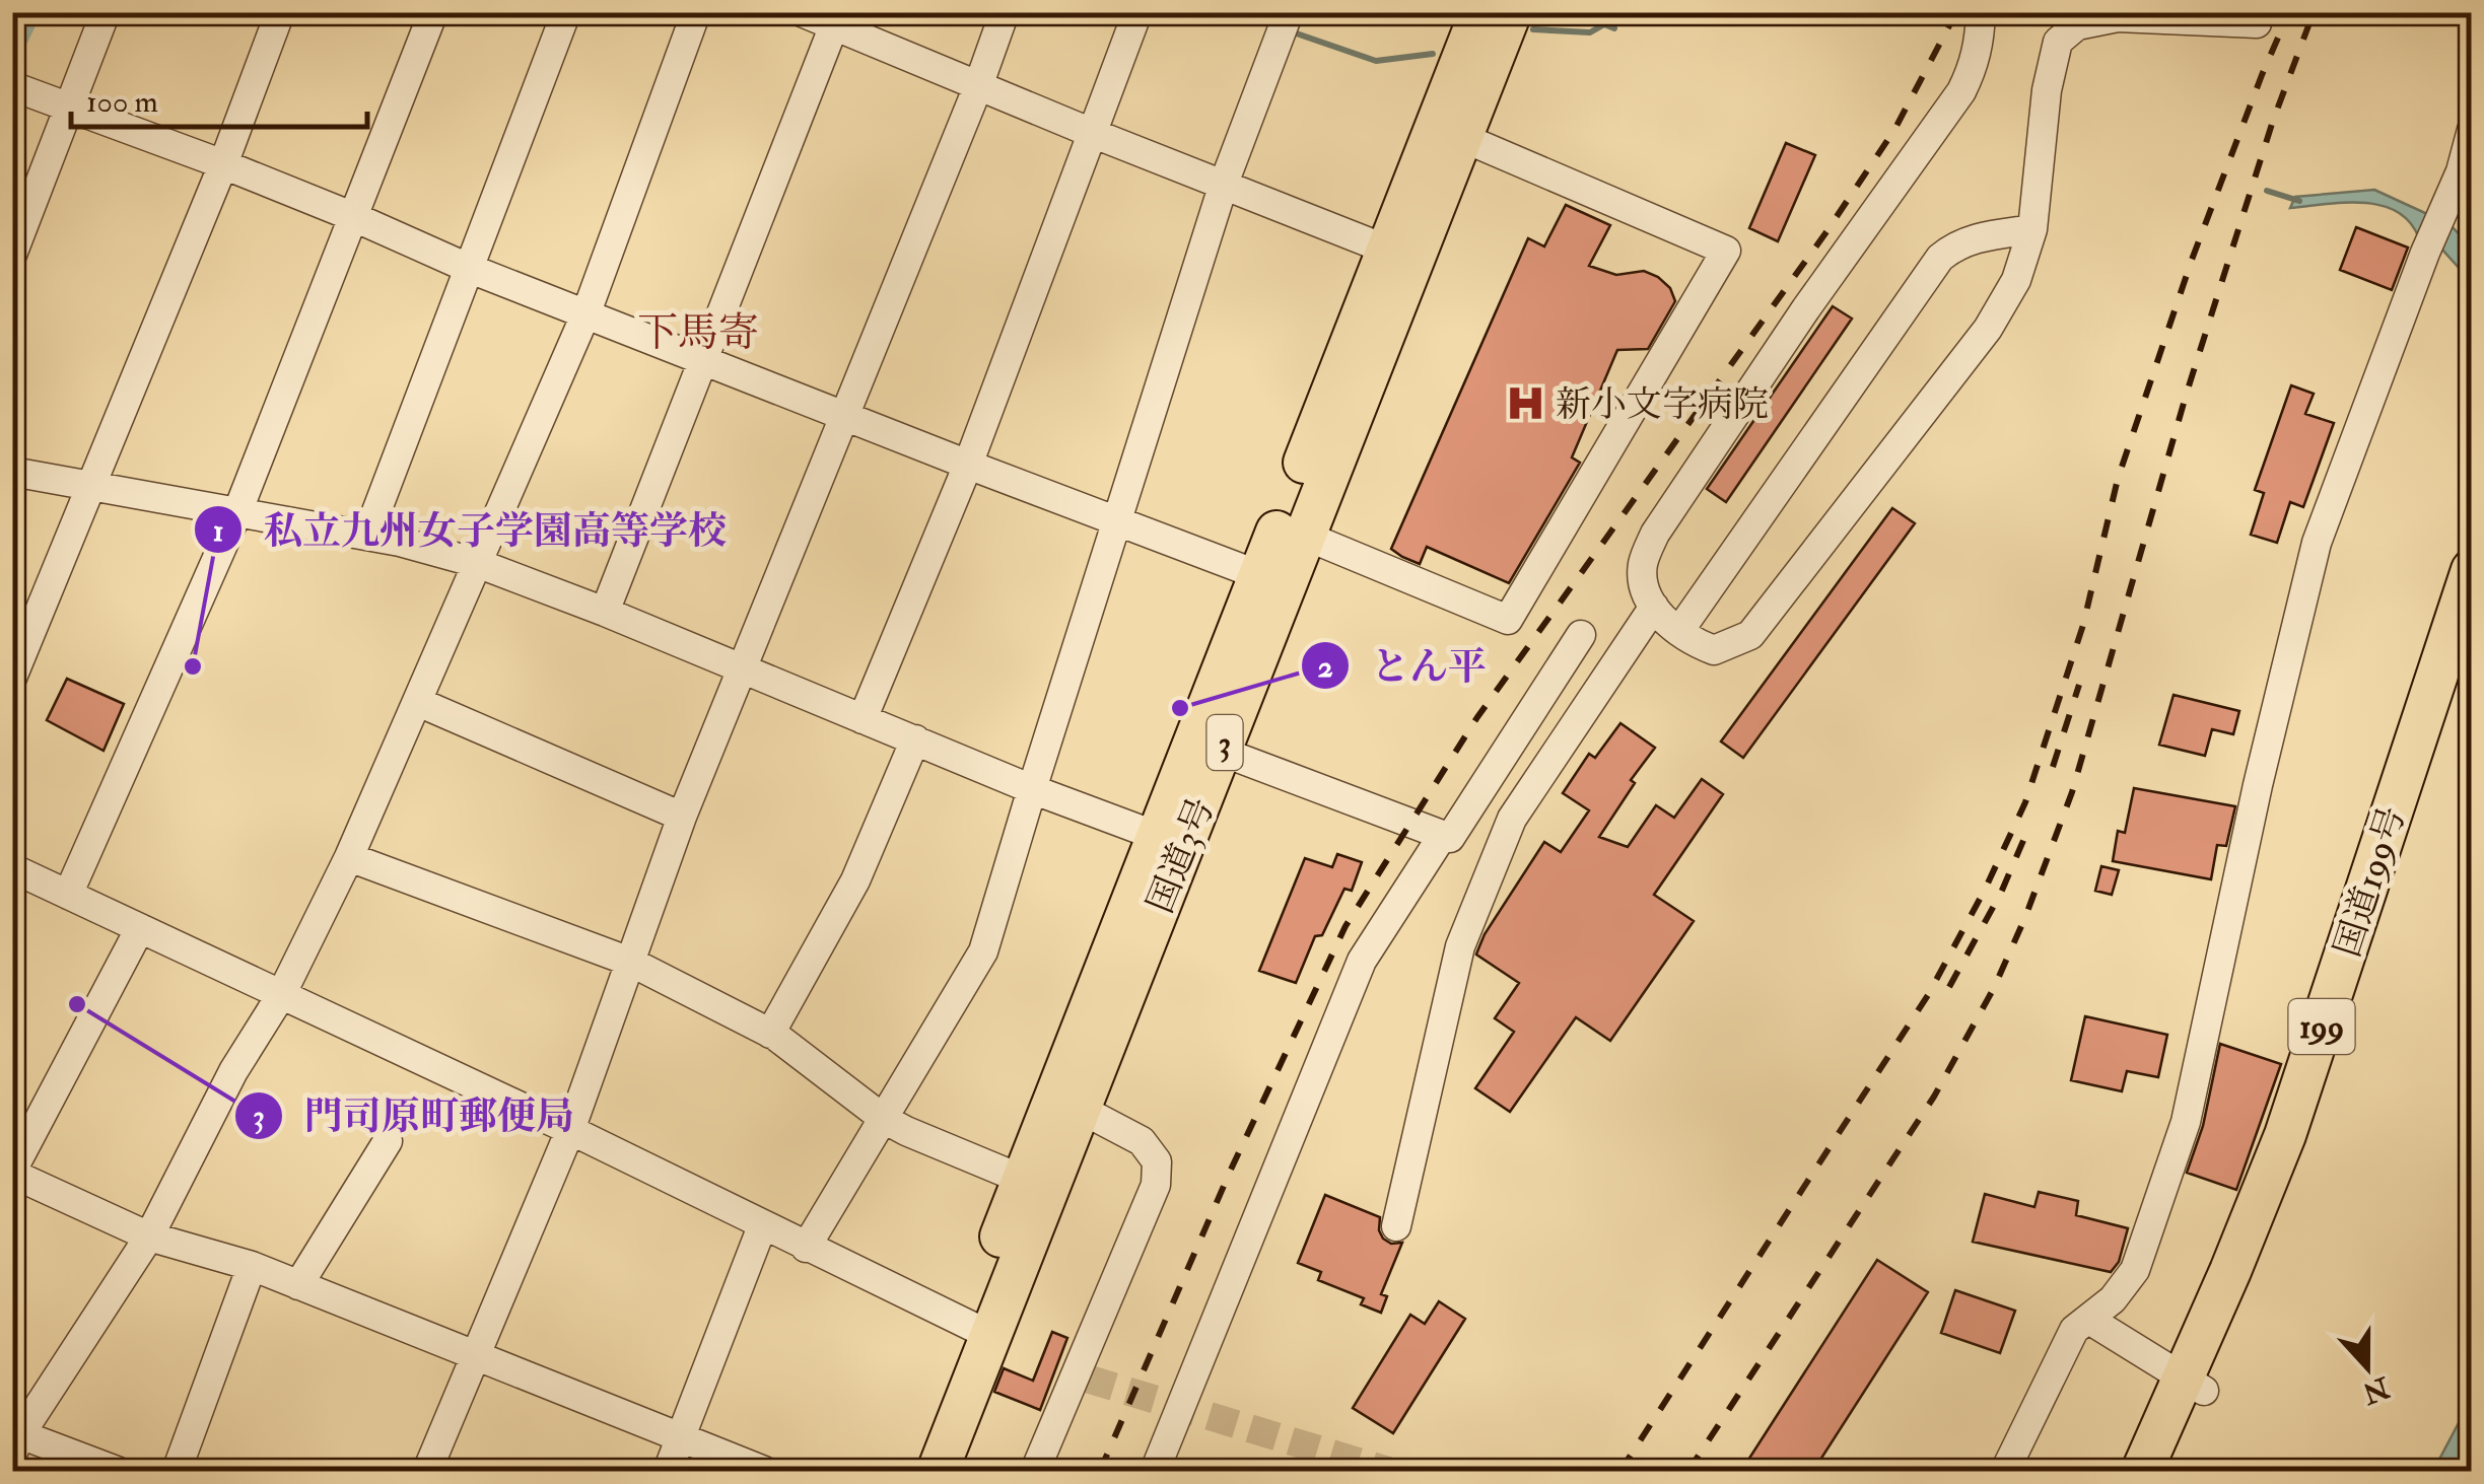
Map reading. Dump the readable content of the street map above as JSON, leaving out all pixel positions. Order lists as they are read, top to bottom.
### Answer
{
  "streets": {
    "highway": [
      "3",
      "国道3号",
      "国道199号",
      "199"
    ]
  },
  "districts": ["下馬寄"],
  "places": {
    "hospital": ["新小文字病院"],
    "other": ["私立九州女子学園高等学校", "とん平", "門司原町郵便局"]
  },
  "scale_bar": "100 m",
  "north": "bottom"
}
